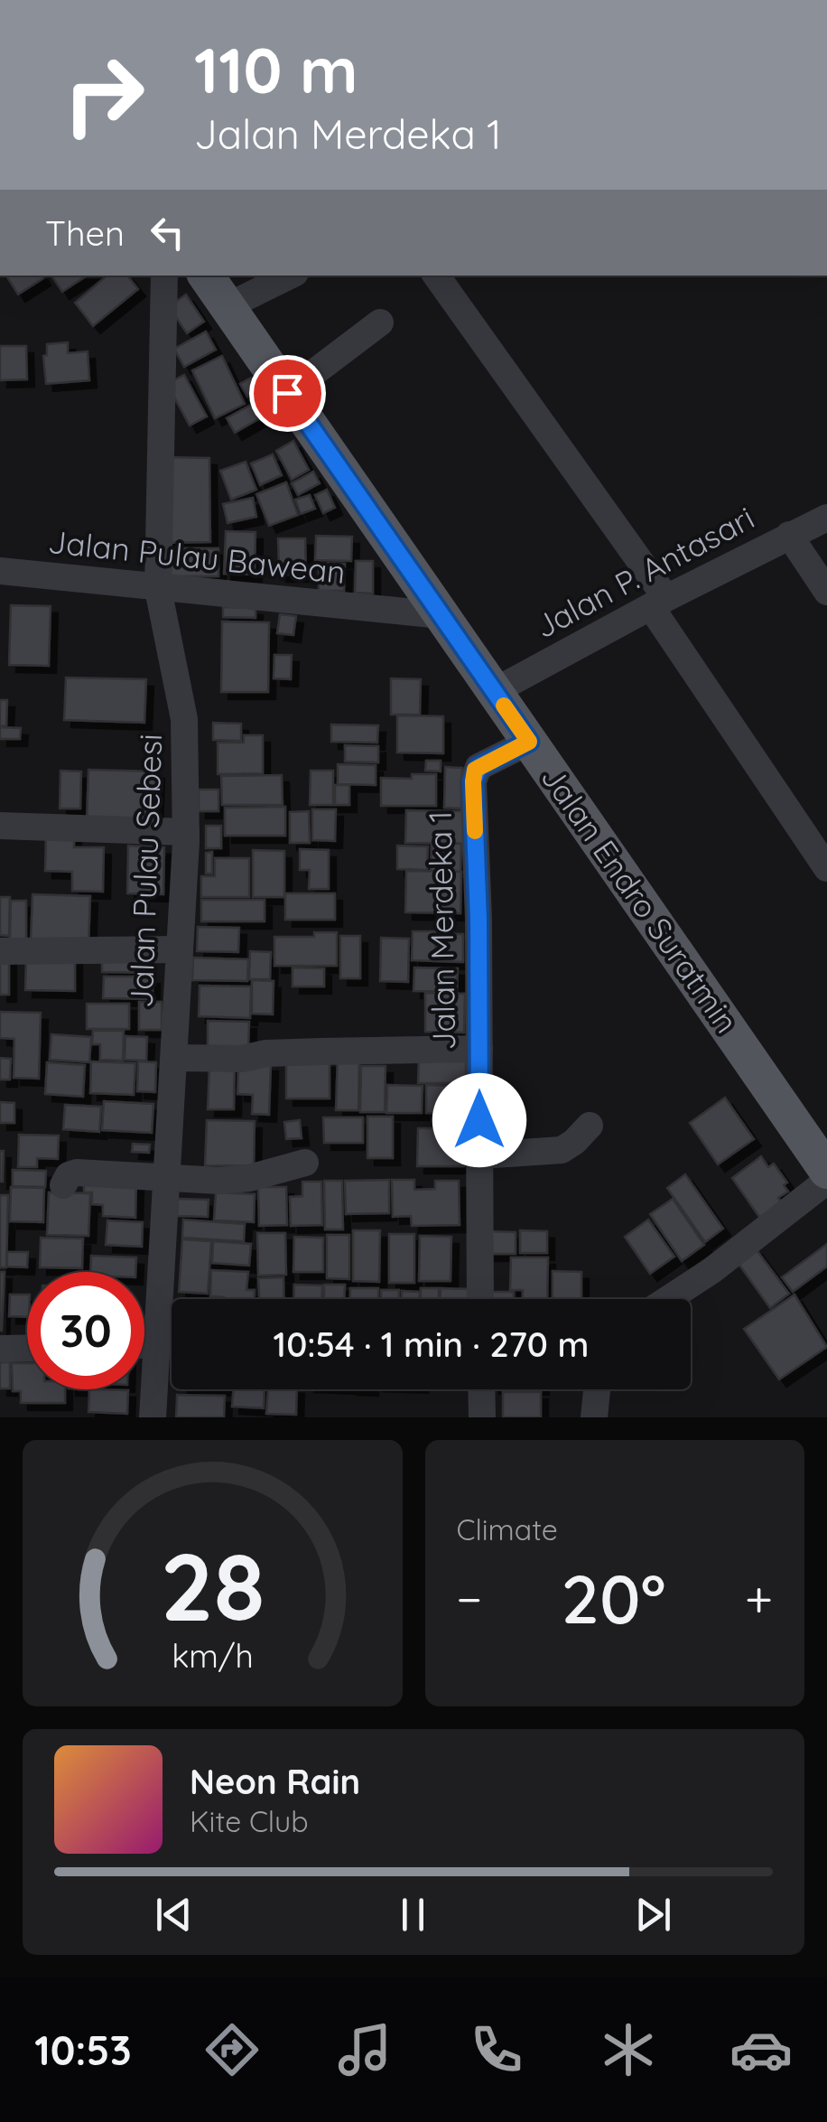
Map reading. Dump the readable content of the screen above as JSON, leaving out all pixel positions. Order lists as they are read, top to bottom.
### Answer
{
  "streets": {
    "main road": ["Jalan Endro Suratmin"],
    "street": [
      "Jalan Pulau Bawean",
      "Jalan P. Antasari",
      "Jalan Pulau Sebesi",
      "Jalan Merdeka 1"
    ]
  },
  "crossings": [
    ["Jalan Pulau Bawean", "Jalan Pulau Sebesi"],
    ["Jalan Pulau Bawean", "Jalan Endro Suratmin"],
    ["Jalan P. Antasari", "Jalan Endro Suratmin"],
    ["Jalan Endro Suratmin", "Jalan Merdeka 1"]
  ],
  "page": {
    "turn": ["110 m", "Jalan Merdeka 1"],
    "then": "Then",
    "limit": "30",
    "trip": "10:54 · 1 min · 270 m",
    "tile": "Climate",
    "heat": ["−", "20°", "+"],
    "song": ["Neon Rain", "Kite Club"],
    "tabs": "10:53",
    "gauge": ["28", "km/h"]
  }
}
